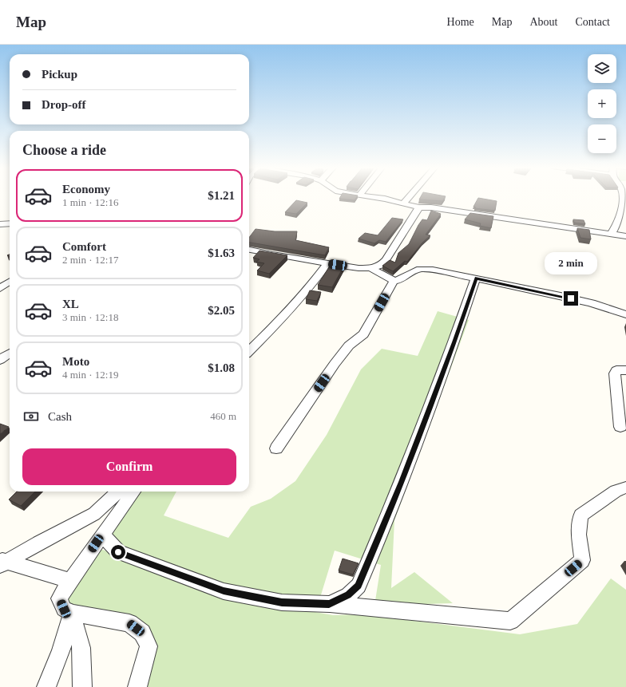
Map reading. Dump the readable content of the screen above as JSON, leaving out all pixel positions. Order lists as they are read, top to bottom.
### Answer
{
  "page": {
    "header": "Map",
    "nav": [
      "Home",
      "Map",
      "About",
      "Contact"
    ],
    "map_buttons": ["+", "−"],
    "banner": ["Pickup", "Drop-off"],
    "heading": "Choose a ride",
    "list": [
      {
        "name": "Economy",
        "note": "1 min · 12:16",
        "value": "$1.21"
      },
      {
        "name": "Comfort",
        "note": "2 min · 12:17",
        "value": "$1.63"
      },
      {
        "name": "XL",
        "note": "3 min · 12:18",
        "value": "$2.05"
      },
      {
        "name": "Moto",
        "note": "4 min · 12:19",
        "value": "$1.08"
      }
    ],
    "bubble": "2 min",
    "pay": ["Cash", "460 m"],
    "buttons": "Confirm"
  }
}
